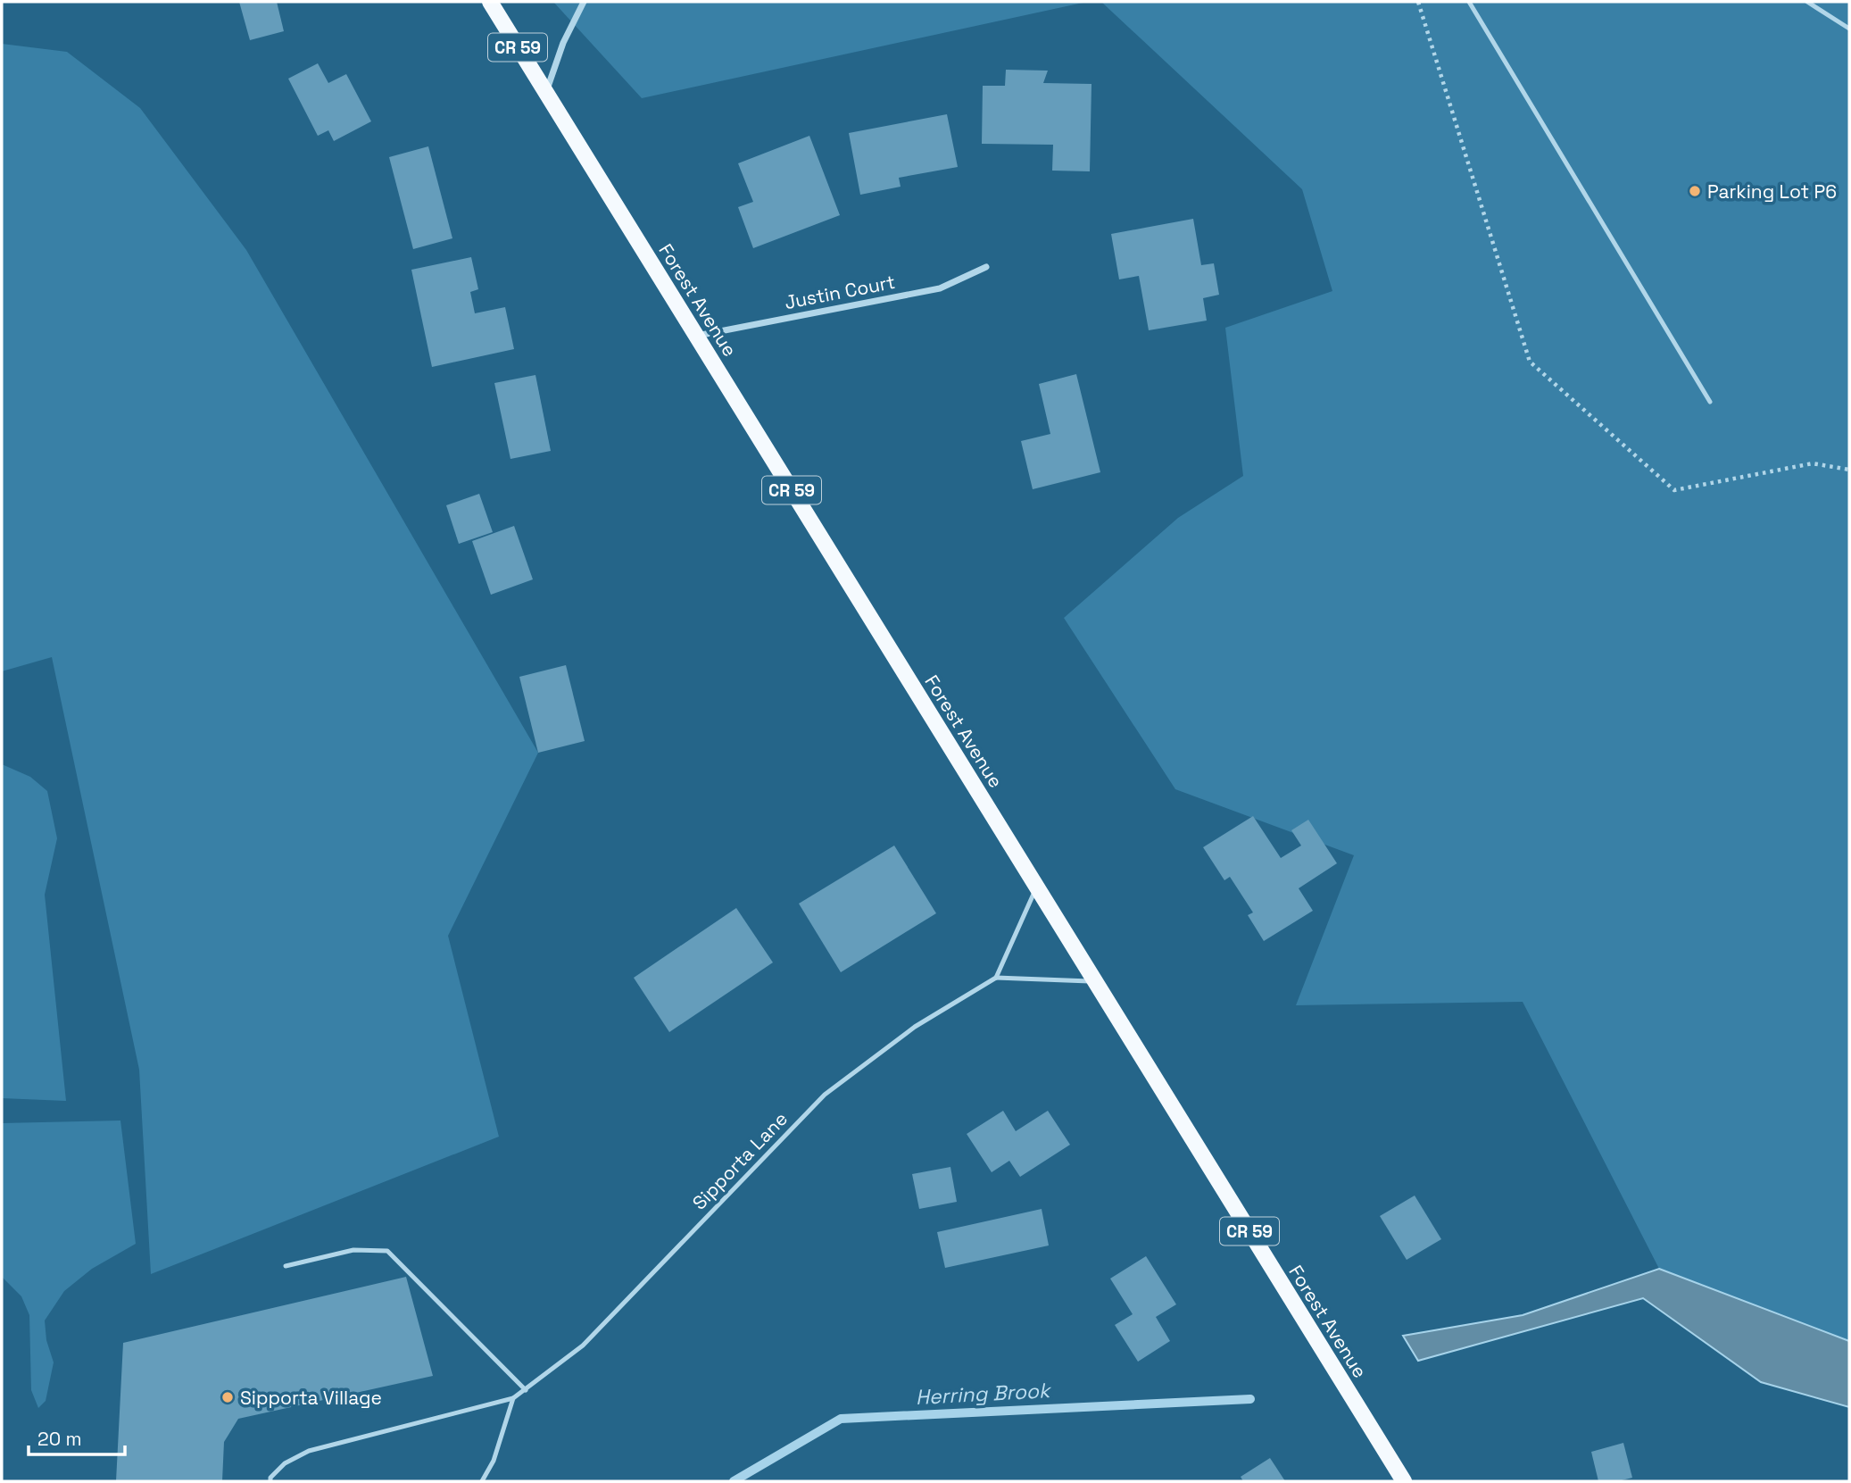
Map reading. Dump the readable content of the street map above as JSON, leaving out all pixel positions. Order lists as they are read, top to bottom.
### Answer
{
  "streets": {
    "main road": ["CR 59", "Forest Avenue"],
    "street": ["Justin Court"],
    "lane": ["Sipporta Lane"]
  },
  "crossings": [
    ["Justin Court", "Forest Avenue"]
  ],
  "water": ["Herring Brook"],
  "places": ["Parking Lot P6", "Sipporta Village"],
  "scale_bar": "20 m"
}
